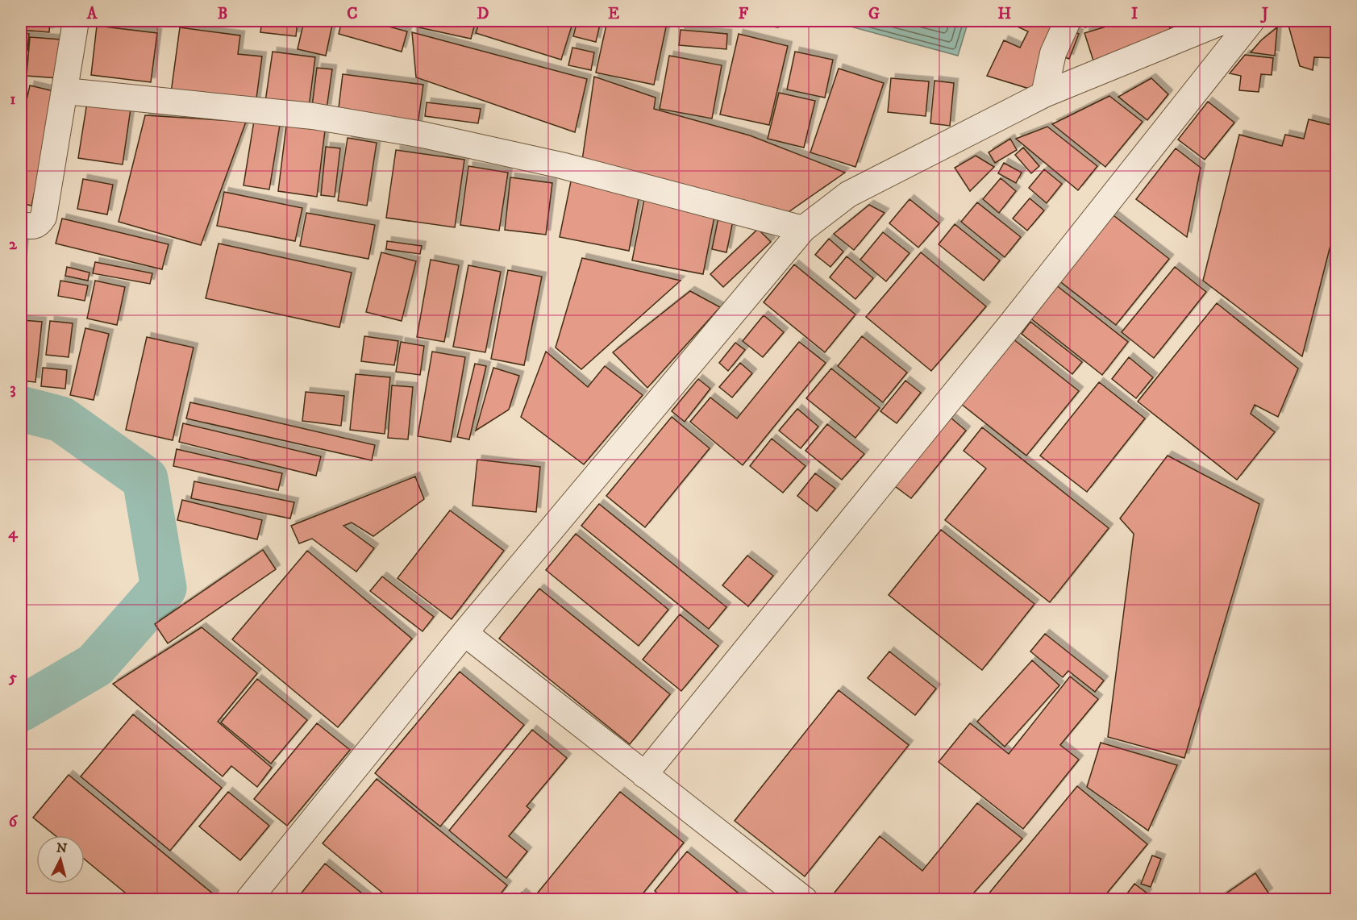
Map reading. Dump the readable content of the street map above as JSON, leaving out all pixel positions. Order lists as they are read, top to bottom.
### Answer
{
  "north": "top",
  "grid": {
    "columns": [
      "A",
      "B",
      "C",
      "D",
      "E",
      "F",
      "G",
      "H",
      "I",
      "J"
    ],
    "rows": [
      "1",
      "2",
      "3",
      "4",
      "5",
      "6"
    ]
  }
}
